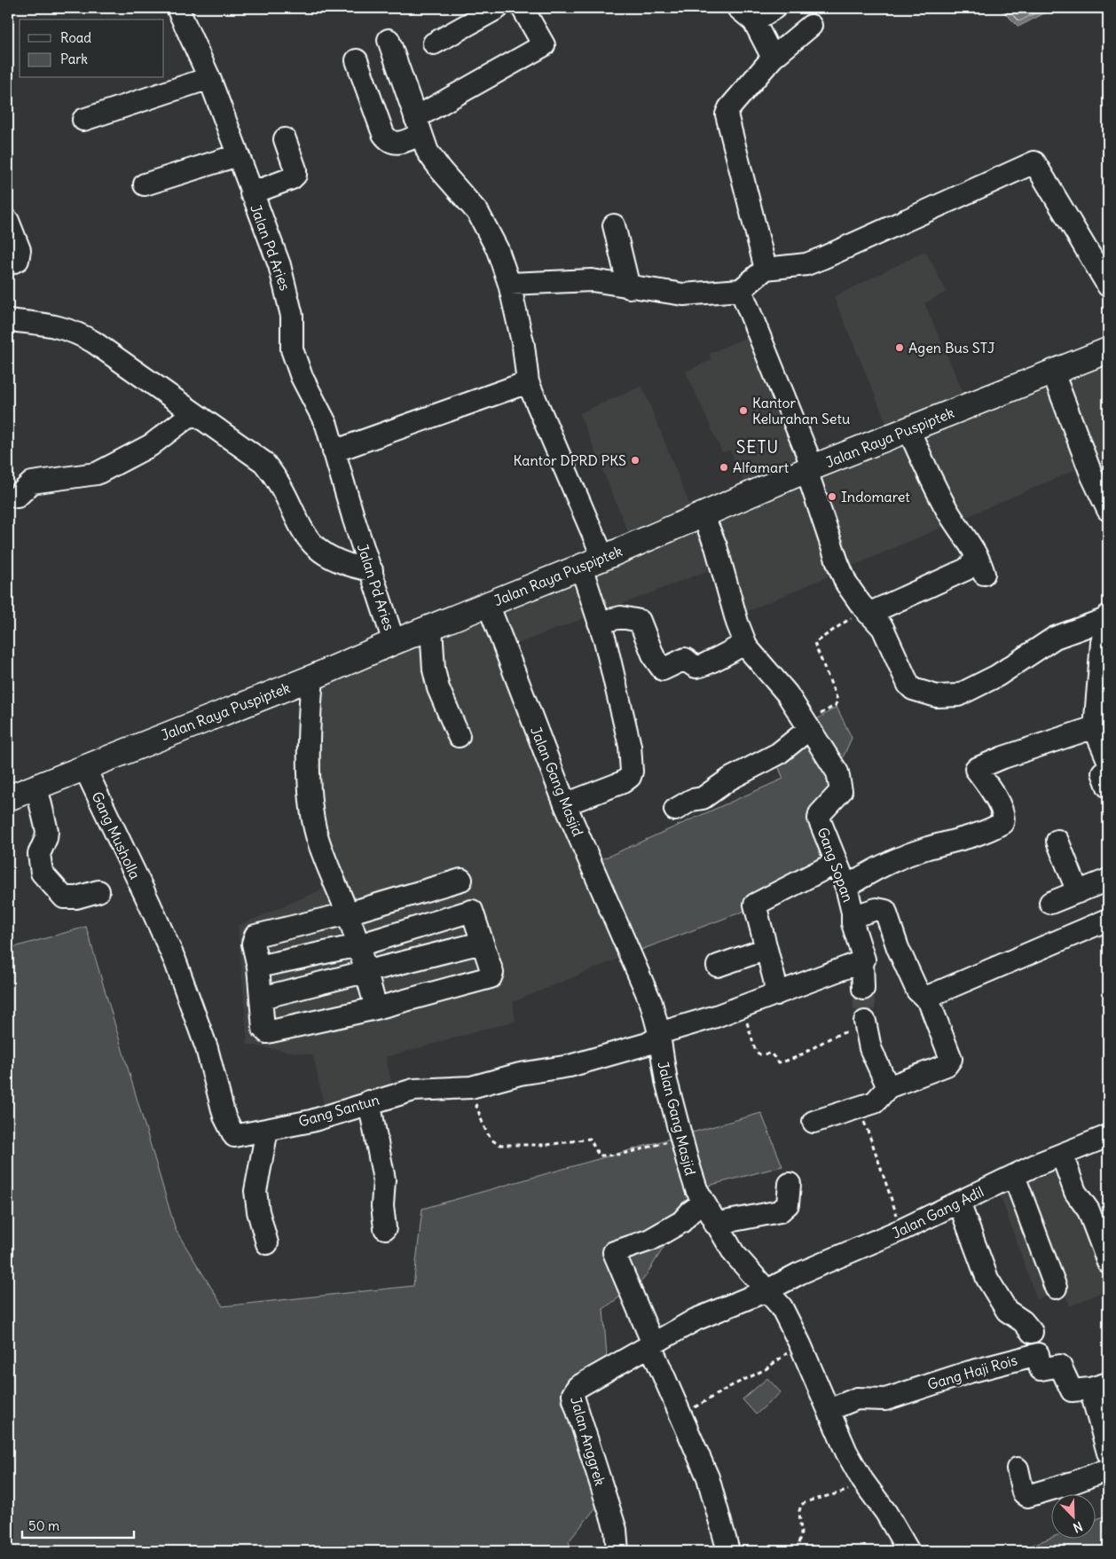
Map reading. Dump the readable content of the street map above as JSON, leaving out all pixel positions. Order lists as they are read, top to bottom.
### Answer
{
  "streets": {
    "main road": ["Jalan Raya Puspiptek"],
    "street": [
      "Jalan Pd Aries",
      "Jalan Gang Masjid",
      "Gang Musholla",
      "Gang Sopan",
      "Gang Santun",
      "Jalan Gang Adil",
      "Gang Haji Rois",
      "Jalan Anggrek"
    ]
  },
  "crossings": [
    ["Jalan Pd Aries", "Jalan Raya Puspiptek"],
    ["Jalan Raya Puspiptek", "Jalan Gang Masjid"],
    ["Jalan Raya Puspiptek", "Gang Musholla"],
    ["Jalan Raya Puspiptek", "Gang Sopan"],
    ["Jalan Gang Masjid", "Gang Santun"],
    ["Jalan Gang Masjid", "Jalan Gang Adil"],
    ["Jalan Gang Masjid", "Gang Haji Rois"],
    ["Gang Musholla", "Gang Santun"],
    ["Jalan Gang Adil", "Jalan Anggrek"]
  ],
  "districts": ["SETU"],
  "places": [
    "Agen Bus STJ",
    "Kantor Kelurahan Setu",
    "Kantor DPRD PKS",
    "Alfamart",
    "Indomaret"
  ],
  "legend": ["Road", "Park"],
  "scale_bar": "50 m",
  "north": "bottom right"
}
